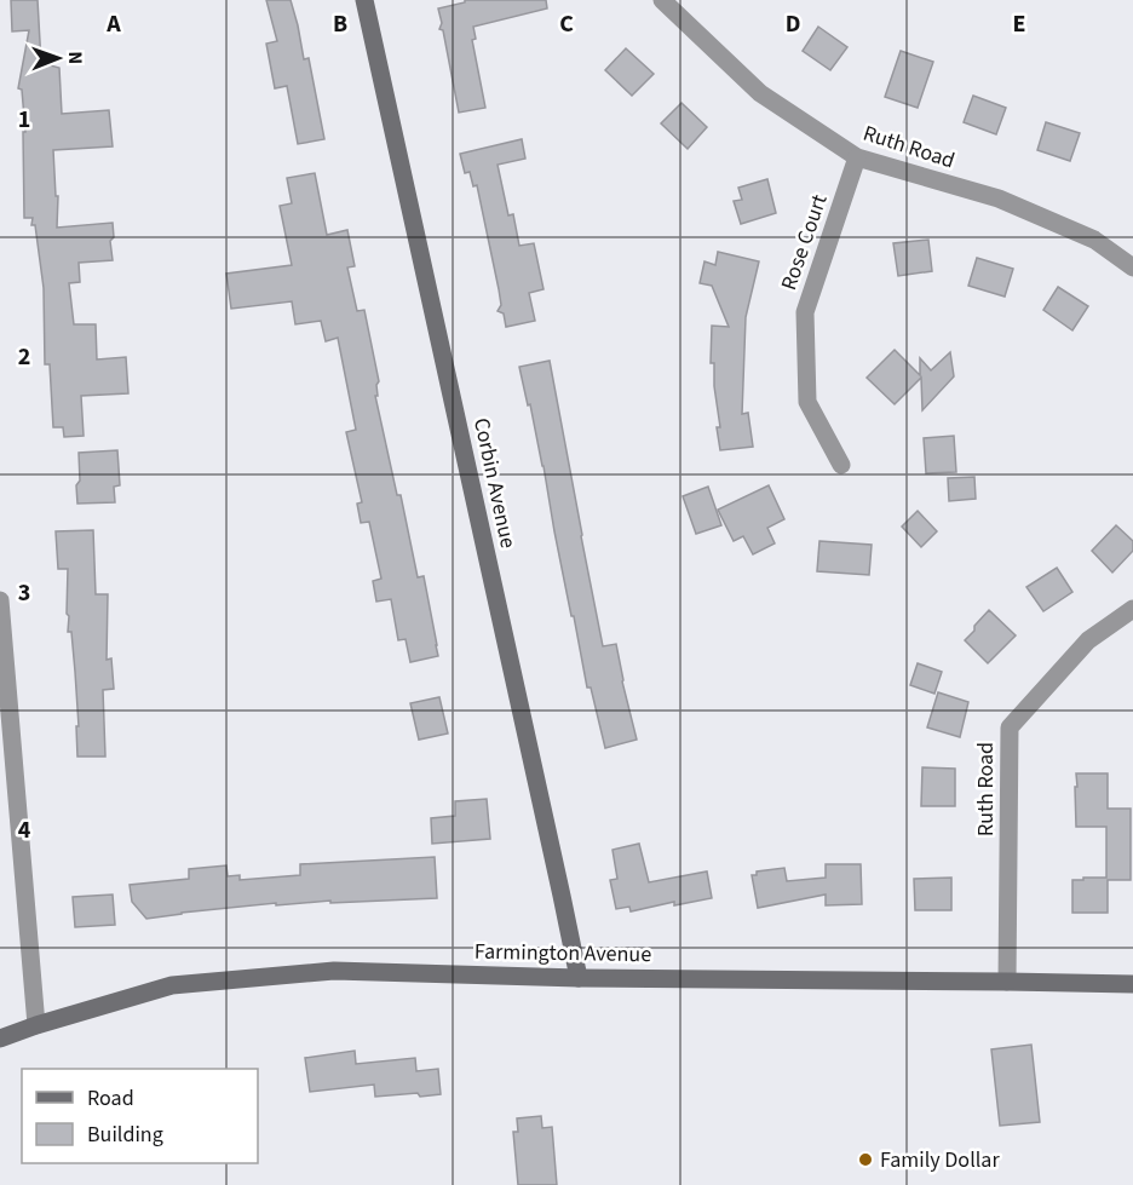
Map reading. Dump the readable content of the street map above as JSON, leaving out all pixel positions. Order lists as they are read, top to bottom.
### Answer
{
  "streets": {
    "main road": ["Corbin Avenue", "Farmington Avenue"],
    "street": ["Ruth Road", "Rose Court"]
  },
  "crossings": [
    ["Ruth Road", "Rose Court"],
    ["Ruth Road", "Farmington Avenue"],
    ["Corbin Avenue", "Farmington Avenue"]
  ],
  "places": ["Family Dollar"],
  "legend": ["Road", "Building"],
  "north": "right",
  "grid": {
    "columns": [
      "A",
      "B",
      "C",
      "D",
      "E"
    ],
    "rows": [
      "1",
      "2",
      "3",
      "4"
    ]
  }
}
